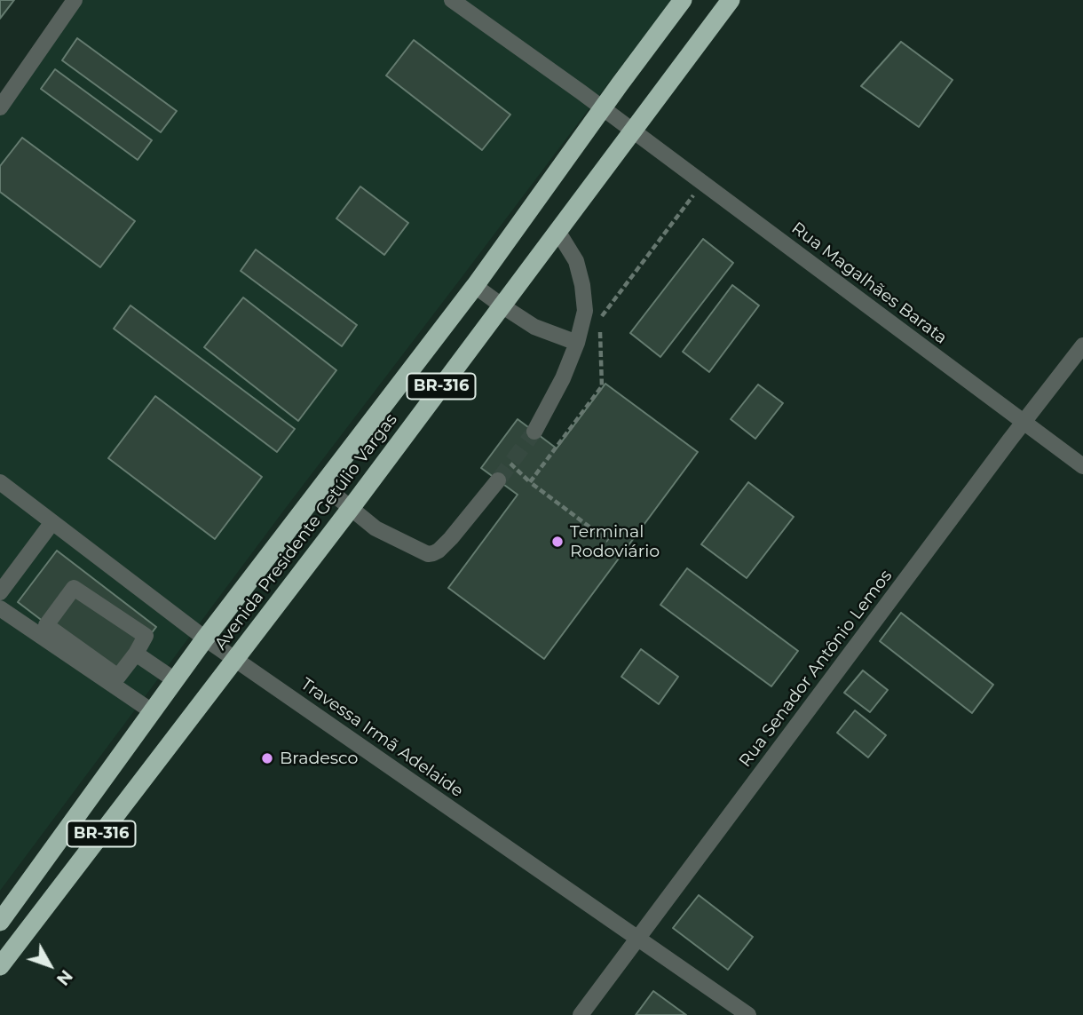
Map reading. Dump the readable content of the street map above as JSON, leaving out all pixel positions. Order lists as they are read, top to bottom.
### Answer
{
  "streets": {
    "highway": ["BR-316", "Avenida Presidente Getúlio Vargas"],
    "street": ["Rua Magalhães Barata", "Rua Senador Antônio Lemos", "Travessa Irmã Adelaide"]
  },
  "crossings": [
    ["Rua Magalhães Barata", "Avenida Presidente Getúlio Vargas"],
    ["Rua Magalhães Barata", "Rua Senador Antônio Lemos"],
    ["Avenida Presidente Getúlio Vargas", "Travessa Irmã Adelaide"],
    ["Rua Senador Antônio Lemos", "Travessa Irmã Adelaide"]
  ],
  "places": ["Terminal Rodoviário", "Bradesco"],
  "north": "bottom right"
}
